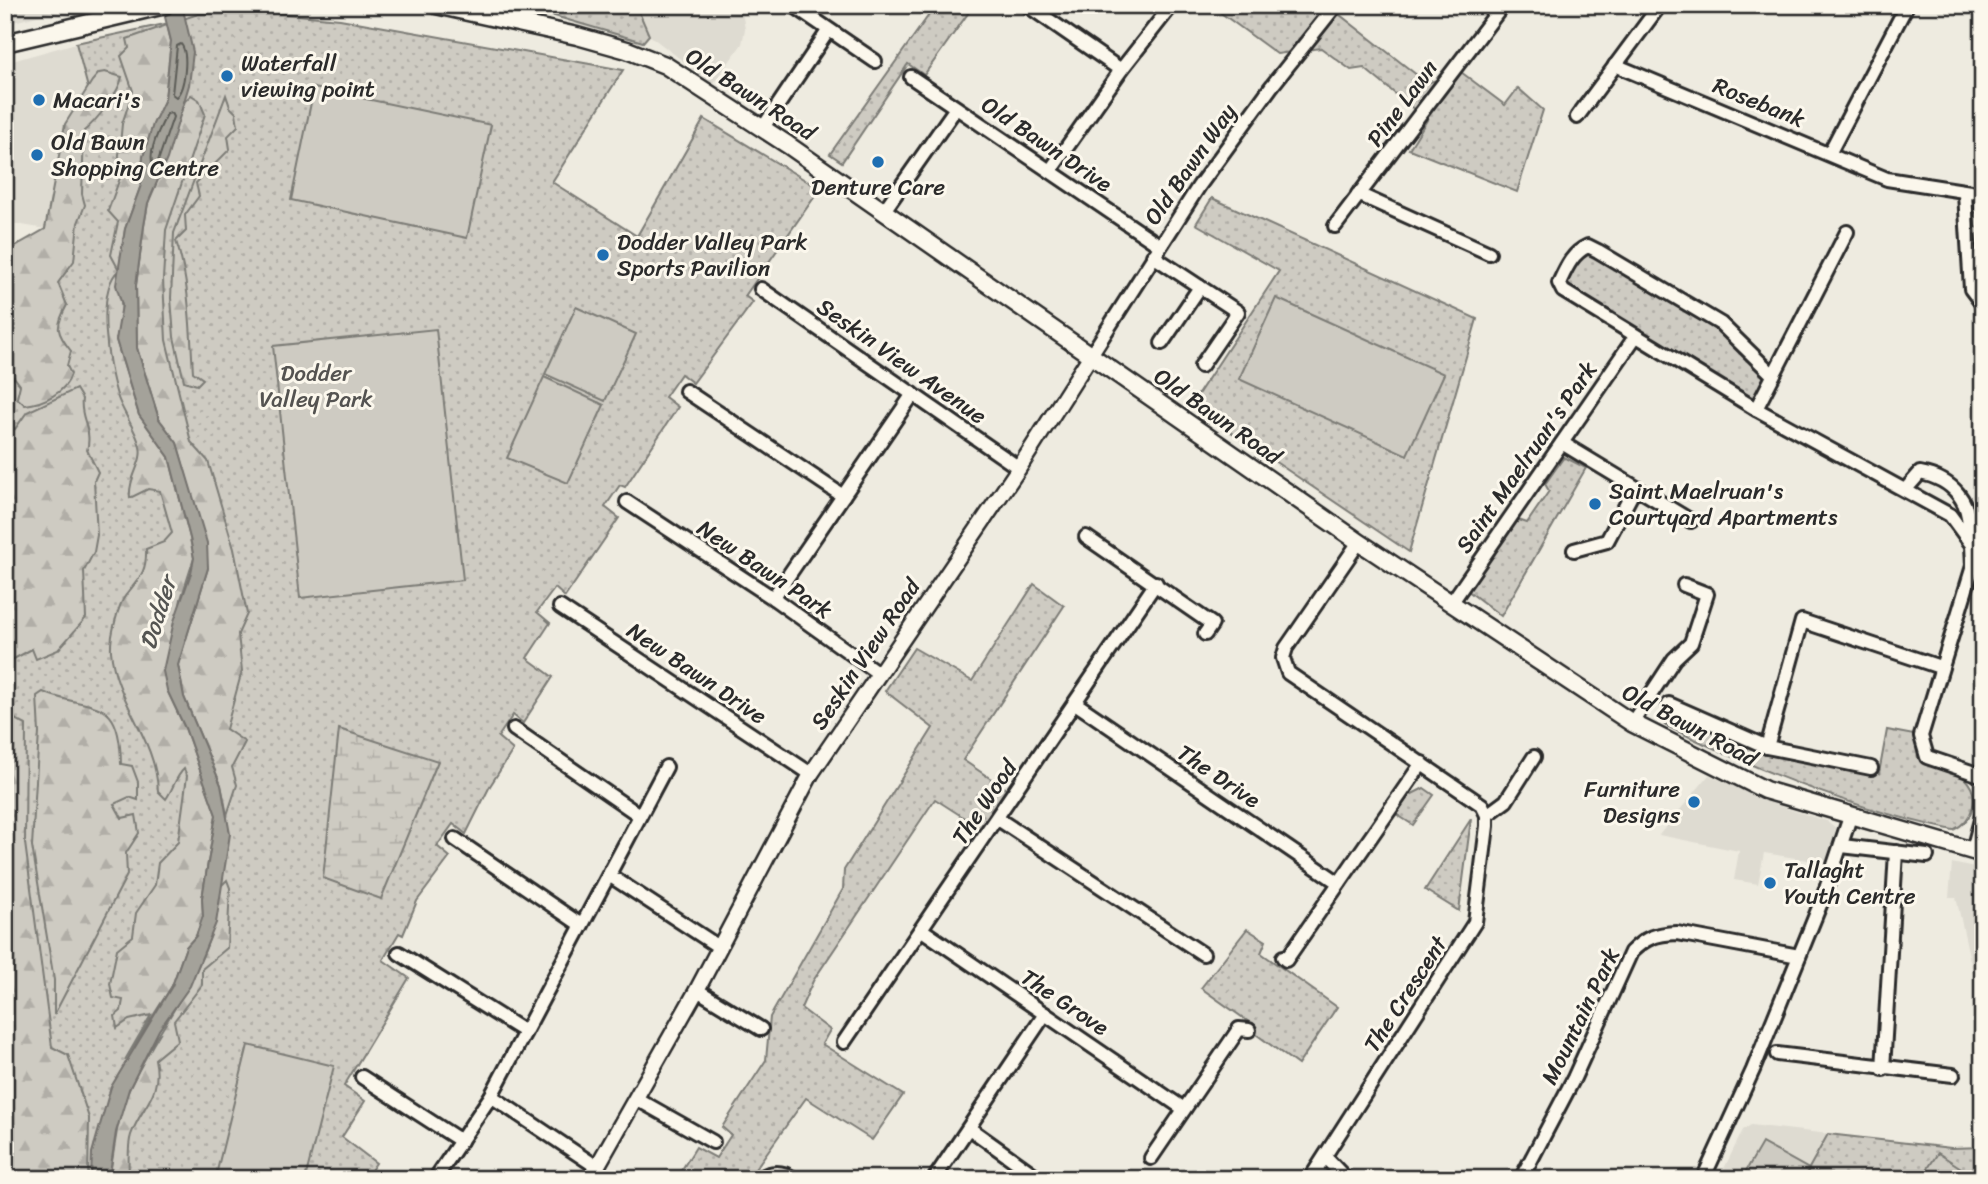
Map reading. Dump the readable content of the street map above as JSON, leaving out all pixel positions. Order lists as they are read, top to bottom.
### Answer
{
  "streets": {
    "main road": ["Old Bawn Road"],
    "street": [
      "Rosebank",
      "Pine Lawn",
      "Old Bawn Drive",
      "Old Bawn Way",
      "Seskin View Avenue",
      "Saint Maelruan's Park",
      "New Bawn Park",
      "Seskin View Road",
      "New Bawn Drive",
      "The Drive",
      "The Wood",
      "The Crescent",
      "The Grove",
      "Mountain Park"
    ]
  },
  "crossings": [
    ["Old Bawn Road", "Old Bawn Way"],
    ["Old Bawn Road", "Saint Maelruan's Park"],
    ["Old Bawn Road", "Seskin View Road"],
    ["Old Bawn Drive", "Old Bawn Way"],
    ["Old Bawn Way", "Seskin View Road"],
    ["Seskin View Avenue", "Seskin View Road"],
    ["New Bawn Park", "Seskin View Road"],
    ["Seskin View Road", "New Bawn Drive"],
    ["The Drive", "The Wood"],
    ["The Wood", "The Grove"]
  ],
  "water": ["Dodder"],
  "parks": ["Dodder Valley Park"],
  "places": [
    "Waterfall viewing point",
    "Macari's",
    "Old Bawn Shopping Centre",
    "Denture Care",
    "Dodder Valley Park Sports Pavilion",
    "Saint Maelruan's Courtyard Apartments",
    "Furniture Designs",
    "Tallaght Youth Centre"
  ]
}
